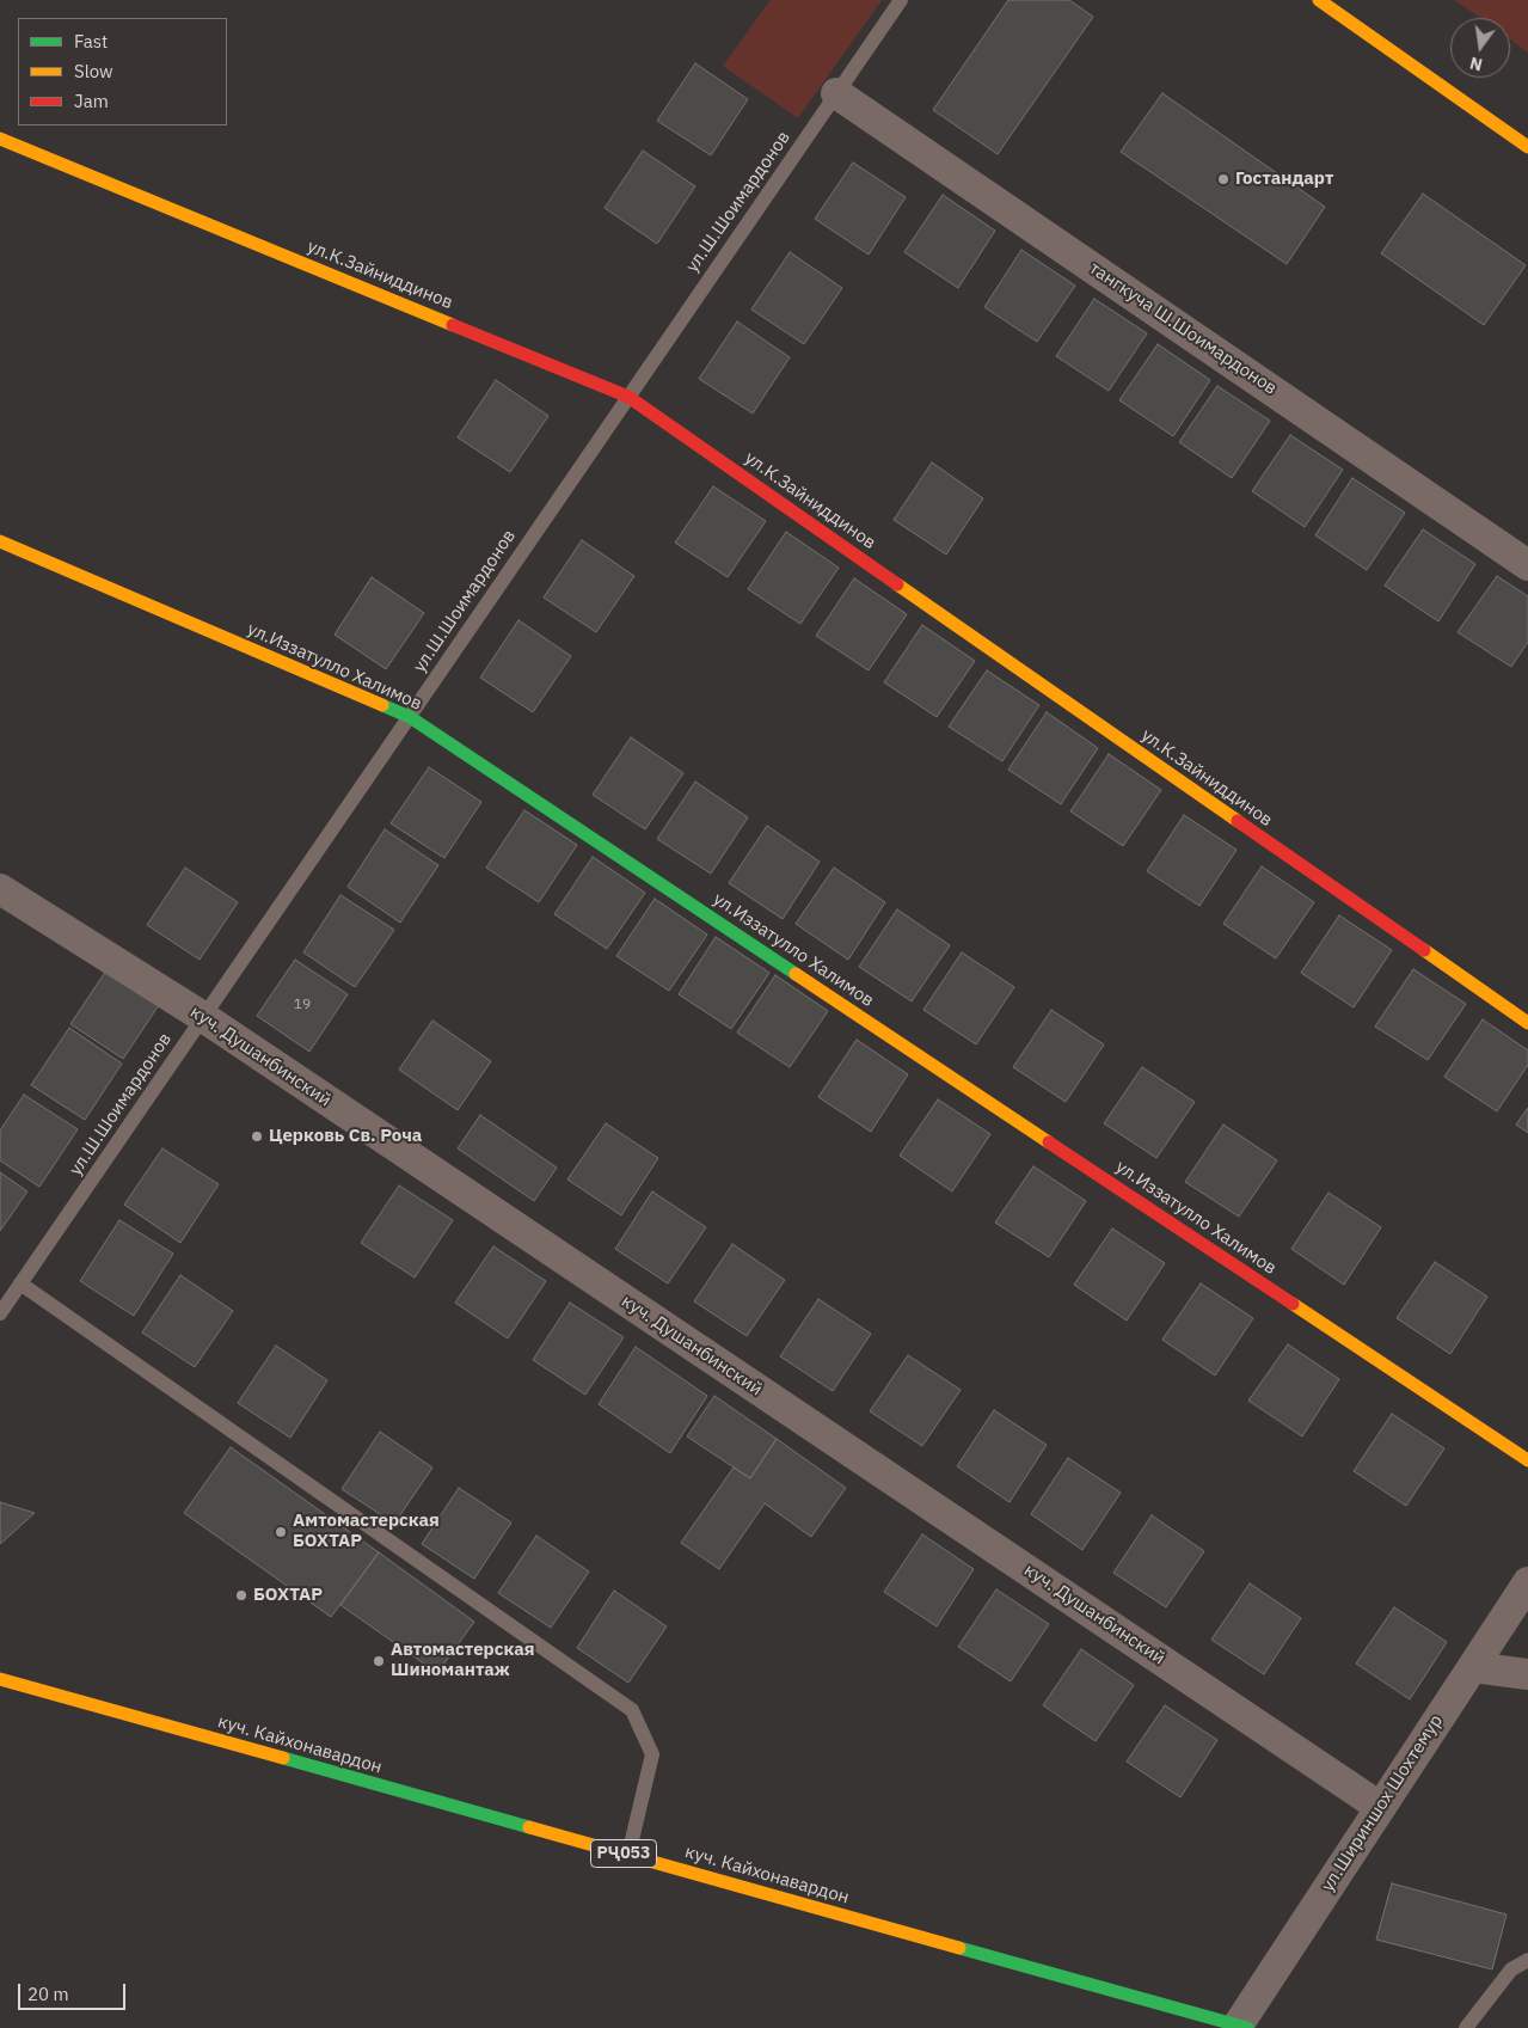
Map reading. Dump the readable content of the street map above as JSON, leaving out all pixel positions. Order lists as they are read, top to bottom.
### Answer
{
  "streets": {
    "street": [
      "ул.К.Зайниддинов",
      "тангкуча Ш.Шоимардонов",
      "ул.Иззатулло Халимов",
      "куч. Душанбинский",
      "куч. Кайхонавардон",
      "ул.Шириншох Шохтемур",
      "РҶ053"
    ],
    "lane": ["ул.Ш.Шоимардонов"]
  },
  "crossings": [
    ["ул.Ш.Шоимардонов", "ул.К.Зайниддинов"],
    ["ул.Ш.Шоимардонов", "тангкуча Ш.Шоимардонов"],
    ["ул.Ш.Шоимардонов", "ул.Иззатулло Халимов"],
    ["ул.Ш.Шоимардонов", "куч. Душанбинский"],
    ["куч. Душанбинский", "ул.Шириншох Шохтемур"],
    ["куч. Кайхонавардон", "ул.Шириншох Шохтемур"]
  ],
  "places": [
    "Гостандарт",
    "Церковь Св. Роча",
    "Амтомастерская БОХТАР",
    "БОХТАР",
    "Автомастерская Шиномантаж"
  ],
  "house_numbers": ["19"],
  "legend": ["Fast", "Slow", "Jam"],
  "scale_bar": "20 m",
  "north": "bottom"
}
